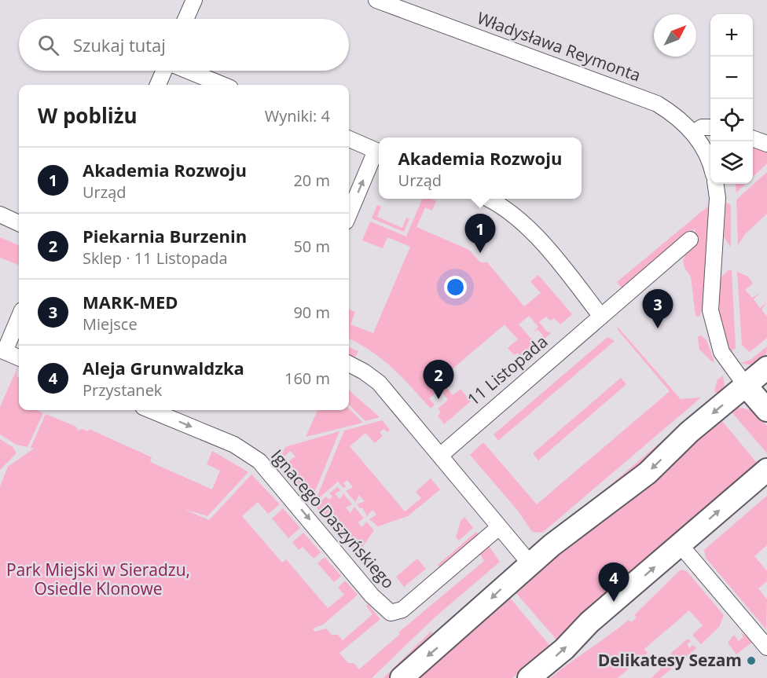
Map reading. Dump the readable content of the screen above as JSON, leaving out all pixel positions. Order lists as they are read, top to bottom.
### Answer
{
  "streets": {
    "street": ["Władysława Reymonta", "11 Listopada", "Ignacego Daszyńskiego"]
  },
  "parks": ["Park Miejski w Sieradzu, Osiedle Klonowe"],
  "places": ["Delikatesy Sezam"],
  "north": "top right",
  "page": {
    "map_buttons": ["+", "−"],
    "search": "Szukaj tutaj",
    "heading": ["W pobliżu", "Wyniki: 4"],
    "popup": ["Akademia Rozwoju", "Urząd"],
    "list": [
      {
        "mark": "1",
        "name": "Akademia Rozwoju",
        "note": "Urząd",
        "value": "20 m"
      },
      {
        "mark": "2",
        "name": "Piekarnia Burzenin",
        "note": "Sklep · 11 Listopada",
        "value": "50 m"
      },
      {
        "mark": "3",
        "name": "MARK-MED",
        "note": "Miejsce",
        "value": "90 m"
      },
      {
        "mark": "4",
        "name": "Aleja Grunwaldzka",
        "note": "Przystanek",
        "value": "160 m"
      }
    ],
    "pins": [
      "1",
      "3",
      "2",
      "4"
    ]
  }
}
